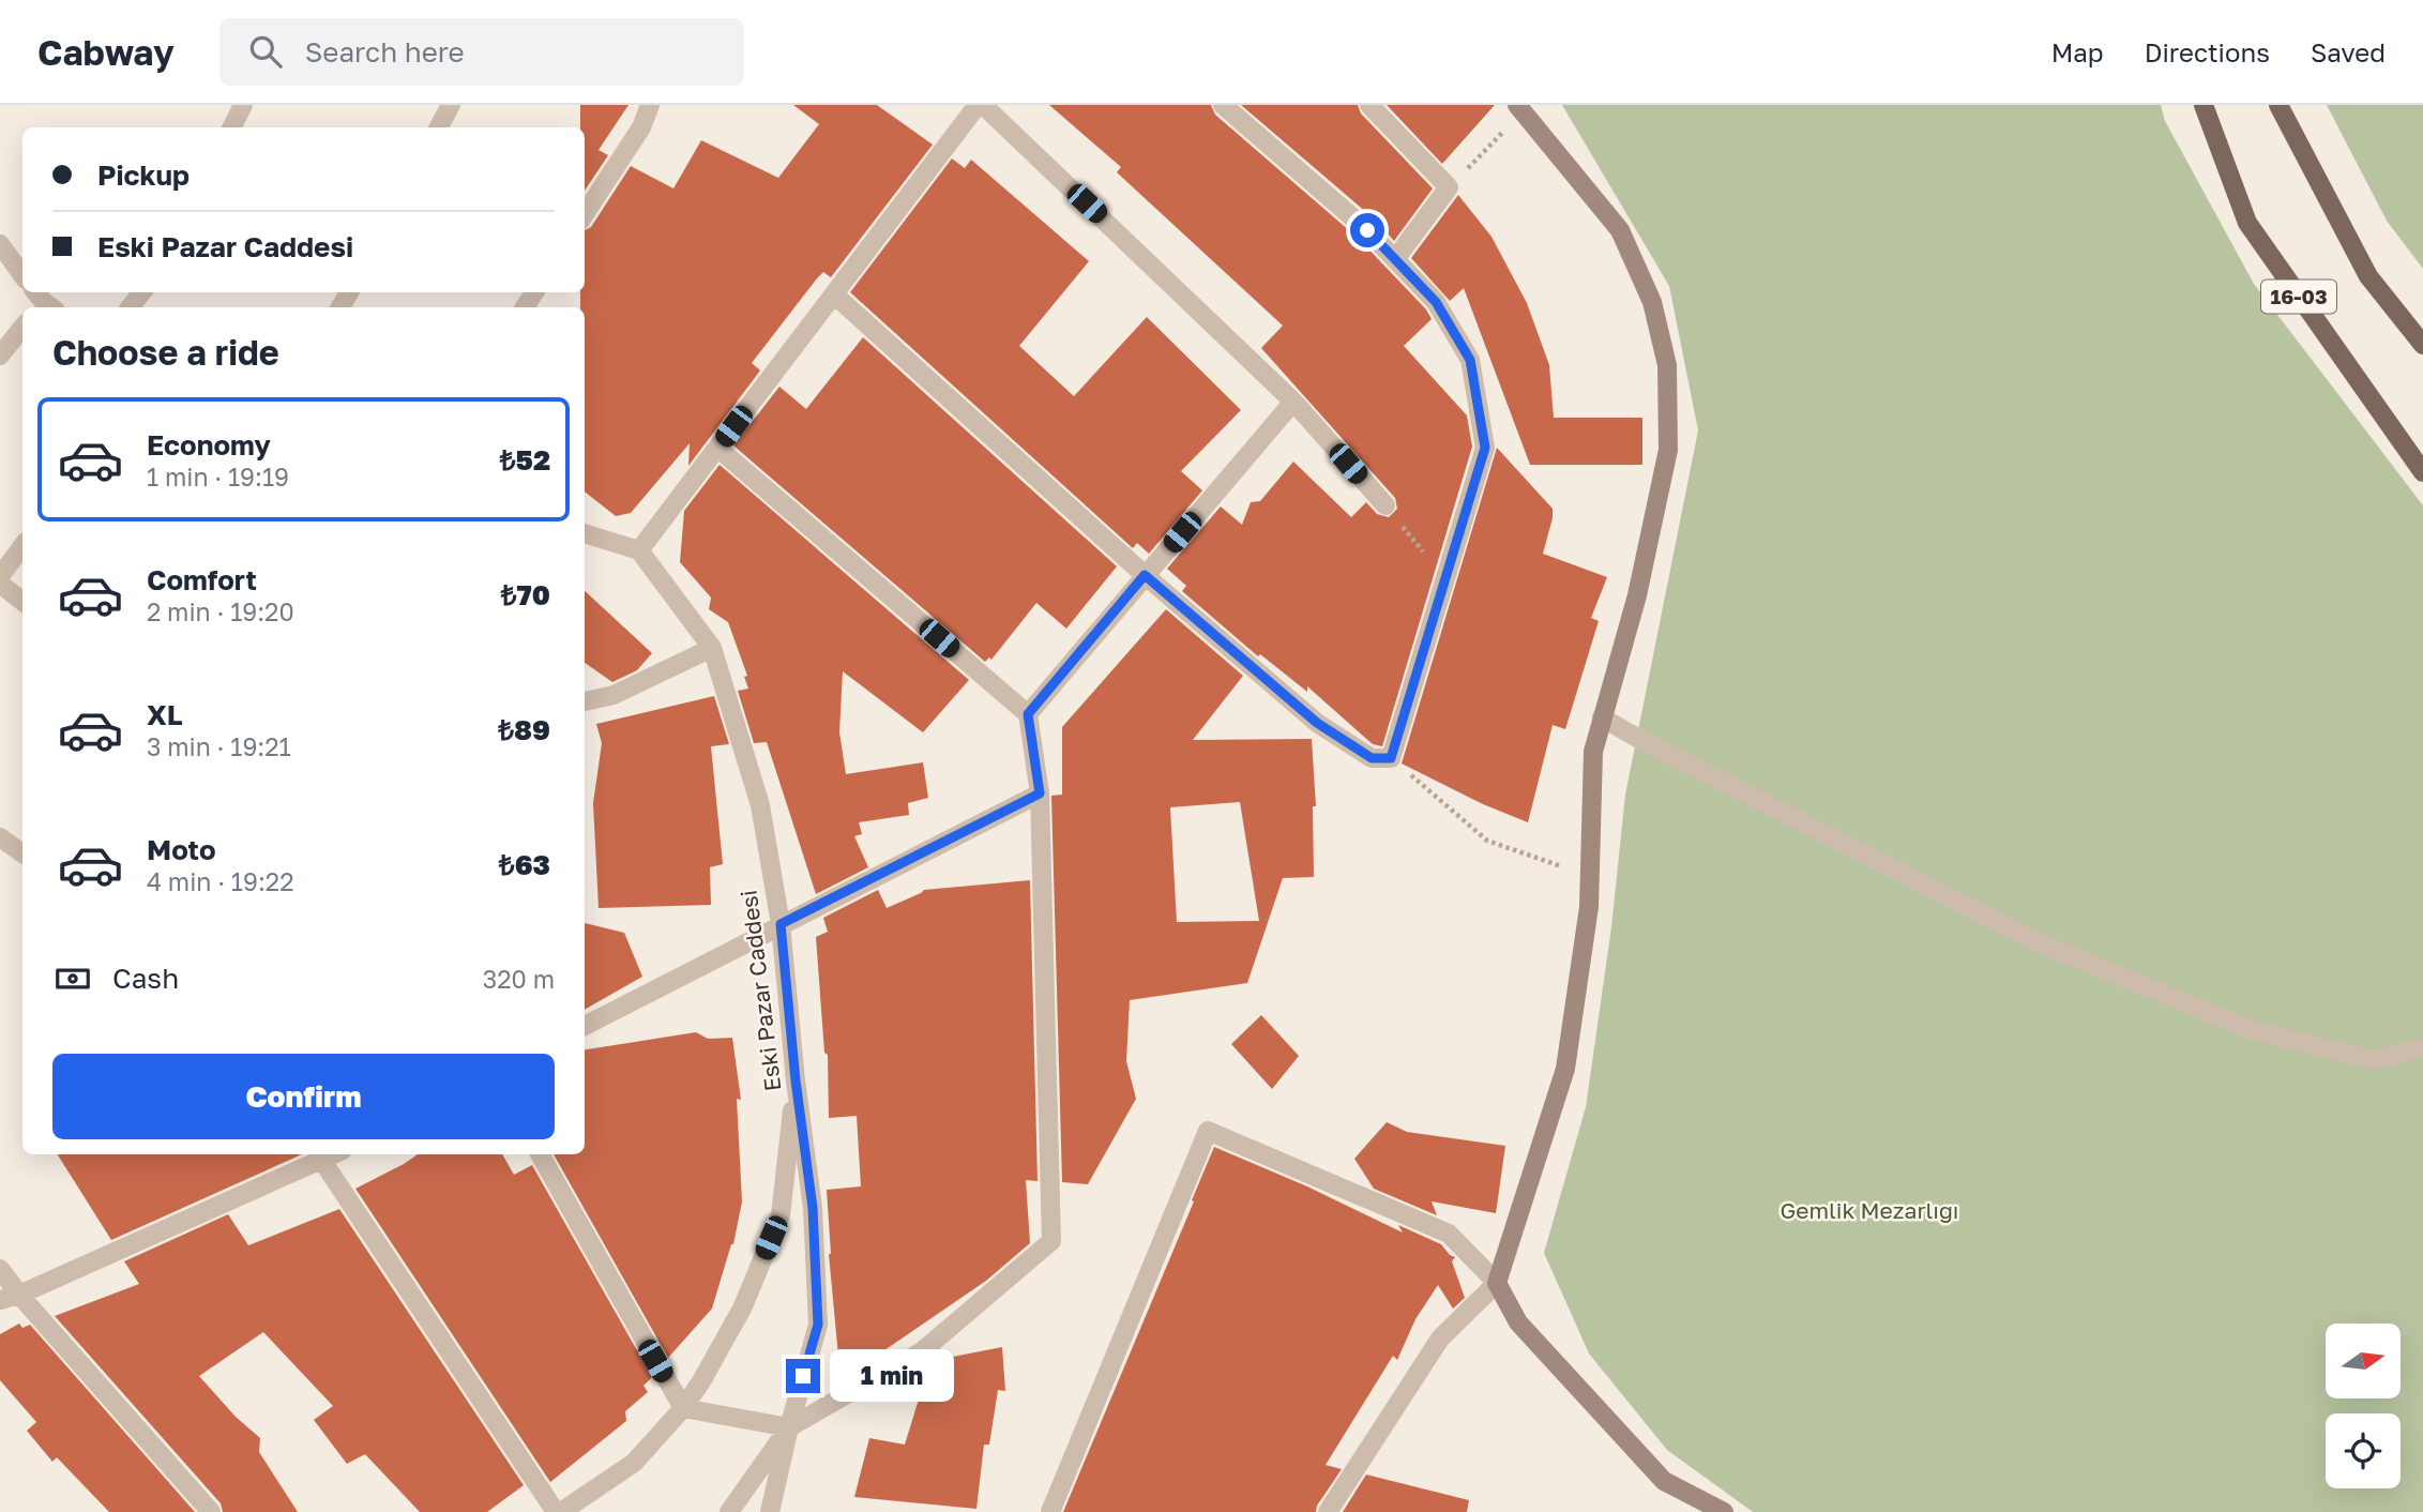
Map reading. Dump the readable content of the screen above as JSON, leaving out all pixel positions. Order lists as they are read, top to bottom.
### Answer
{
  "streets": {
    "main road": ["16-03"],
    "street": ["Eski Pazar Caddesi"]
  },
  "parks": ["Gemlik Mezarlığı"],
  "north": "right",
  "page": {
    "header": "Cabway",
    "search": "Search here",
    "nav": ["Map", "Directions", "Saved"],
    "banner": ["Pickup", "Eski Pazar Caddesi"],
    "heading": "Choose a ride",
    "list": [
      {
        "name": "Economy",
        "note": "1 min · 19:19",
        "value": "₺52"
      },
      {
        "name": "Comfort",
        "note": "2 min · 19:20",
        "value": "₺70"
      },
      {
        "name": "XL",
        "note": "3 min · 19:21",
        "value": "₺89"
      },
      {
        "name": "Moto",
        "note": "4 min · 19:22",
        "value": "₺63"
      }
    ],
    "pay": ["Cash", "320 m"],
    "buttons": "Confirm",
    "bubble": "1 min"
  }
}
